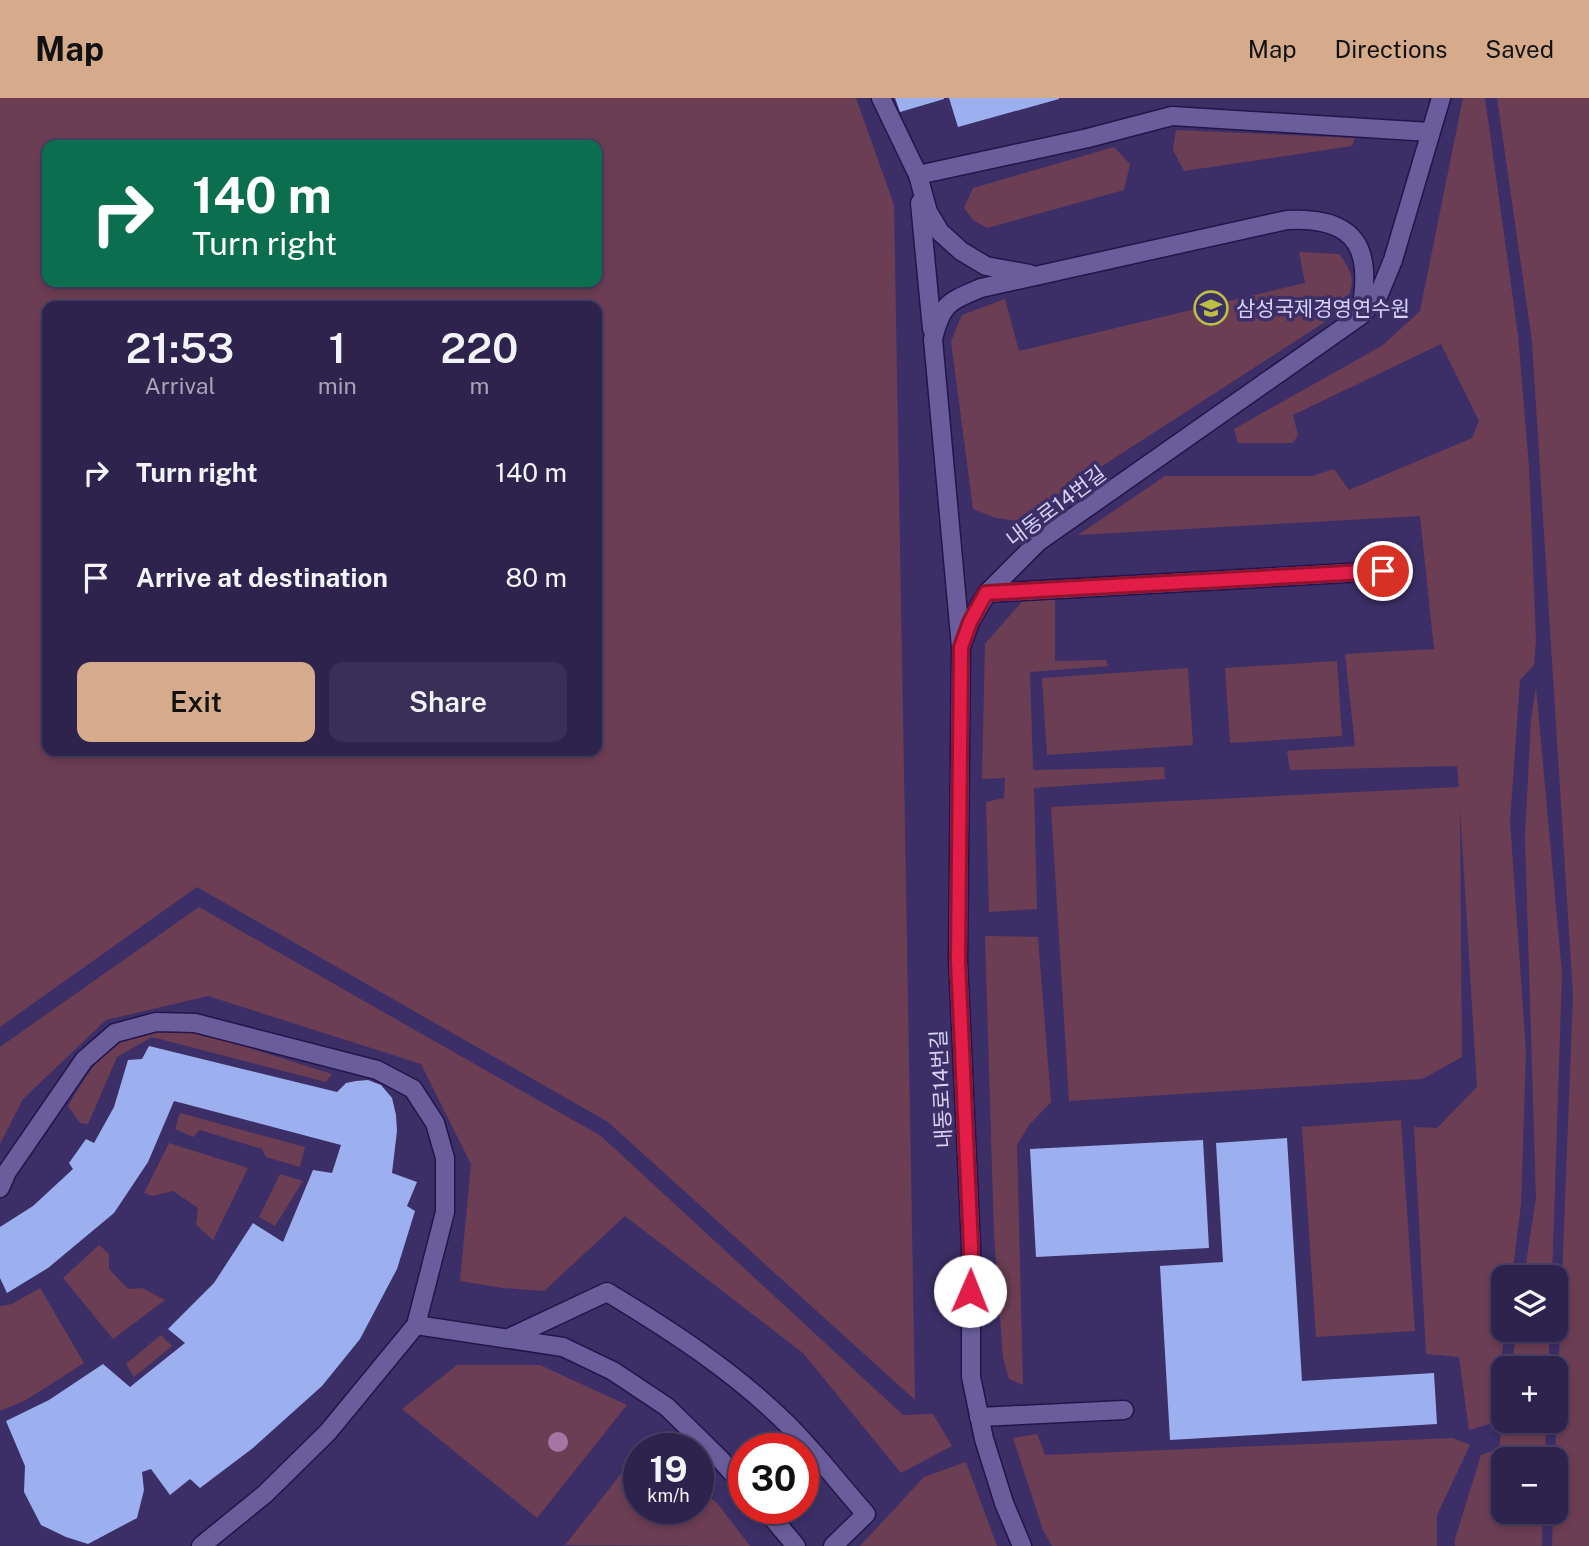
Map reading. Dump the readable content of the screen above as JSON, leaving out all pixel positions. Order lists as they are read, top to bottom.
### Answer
{
  "streets": {
    "street": ["내동로14번길"]
  },
  "places": {
    "school or university": ["삼성국제경영연수원"]
  },
  "page": {
    "header": "Map",
    "nav": ["Map", "Directions", "Saved"],
    "turn": ["140 m", "Turn right"],
    "eta": [
      "21:53",
      "Arrival",
      "1",
      "min",
      "220",
      "m"
    ],
    "list": [
      {
        "name": "Turn right",
        "value": "140 m"
      },
      {
        "name": "Arrive at destination",
        "value": "80 m"
      }
    ],
    "buttons": ["Exit", "Share"],
    "map_buttons": ["+", "−"],
    "speed": "19 km/h",
    "limit": "30"
  }
}
